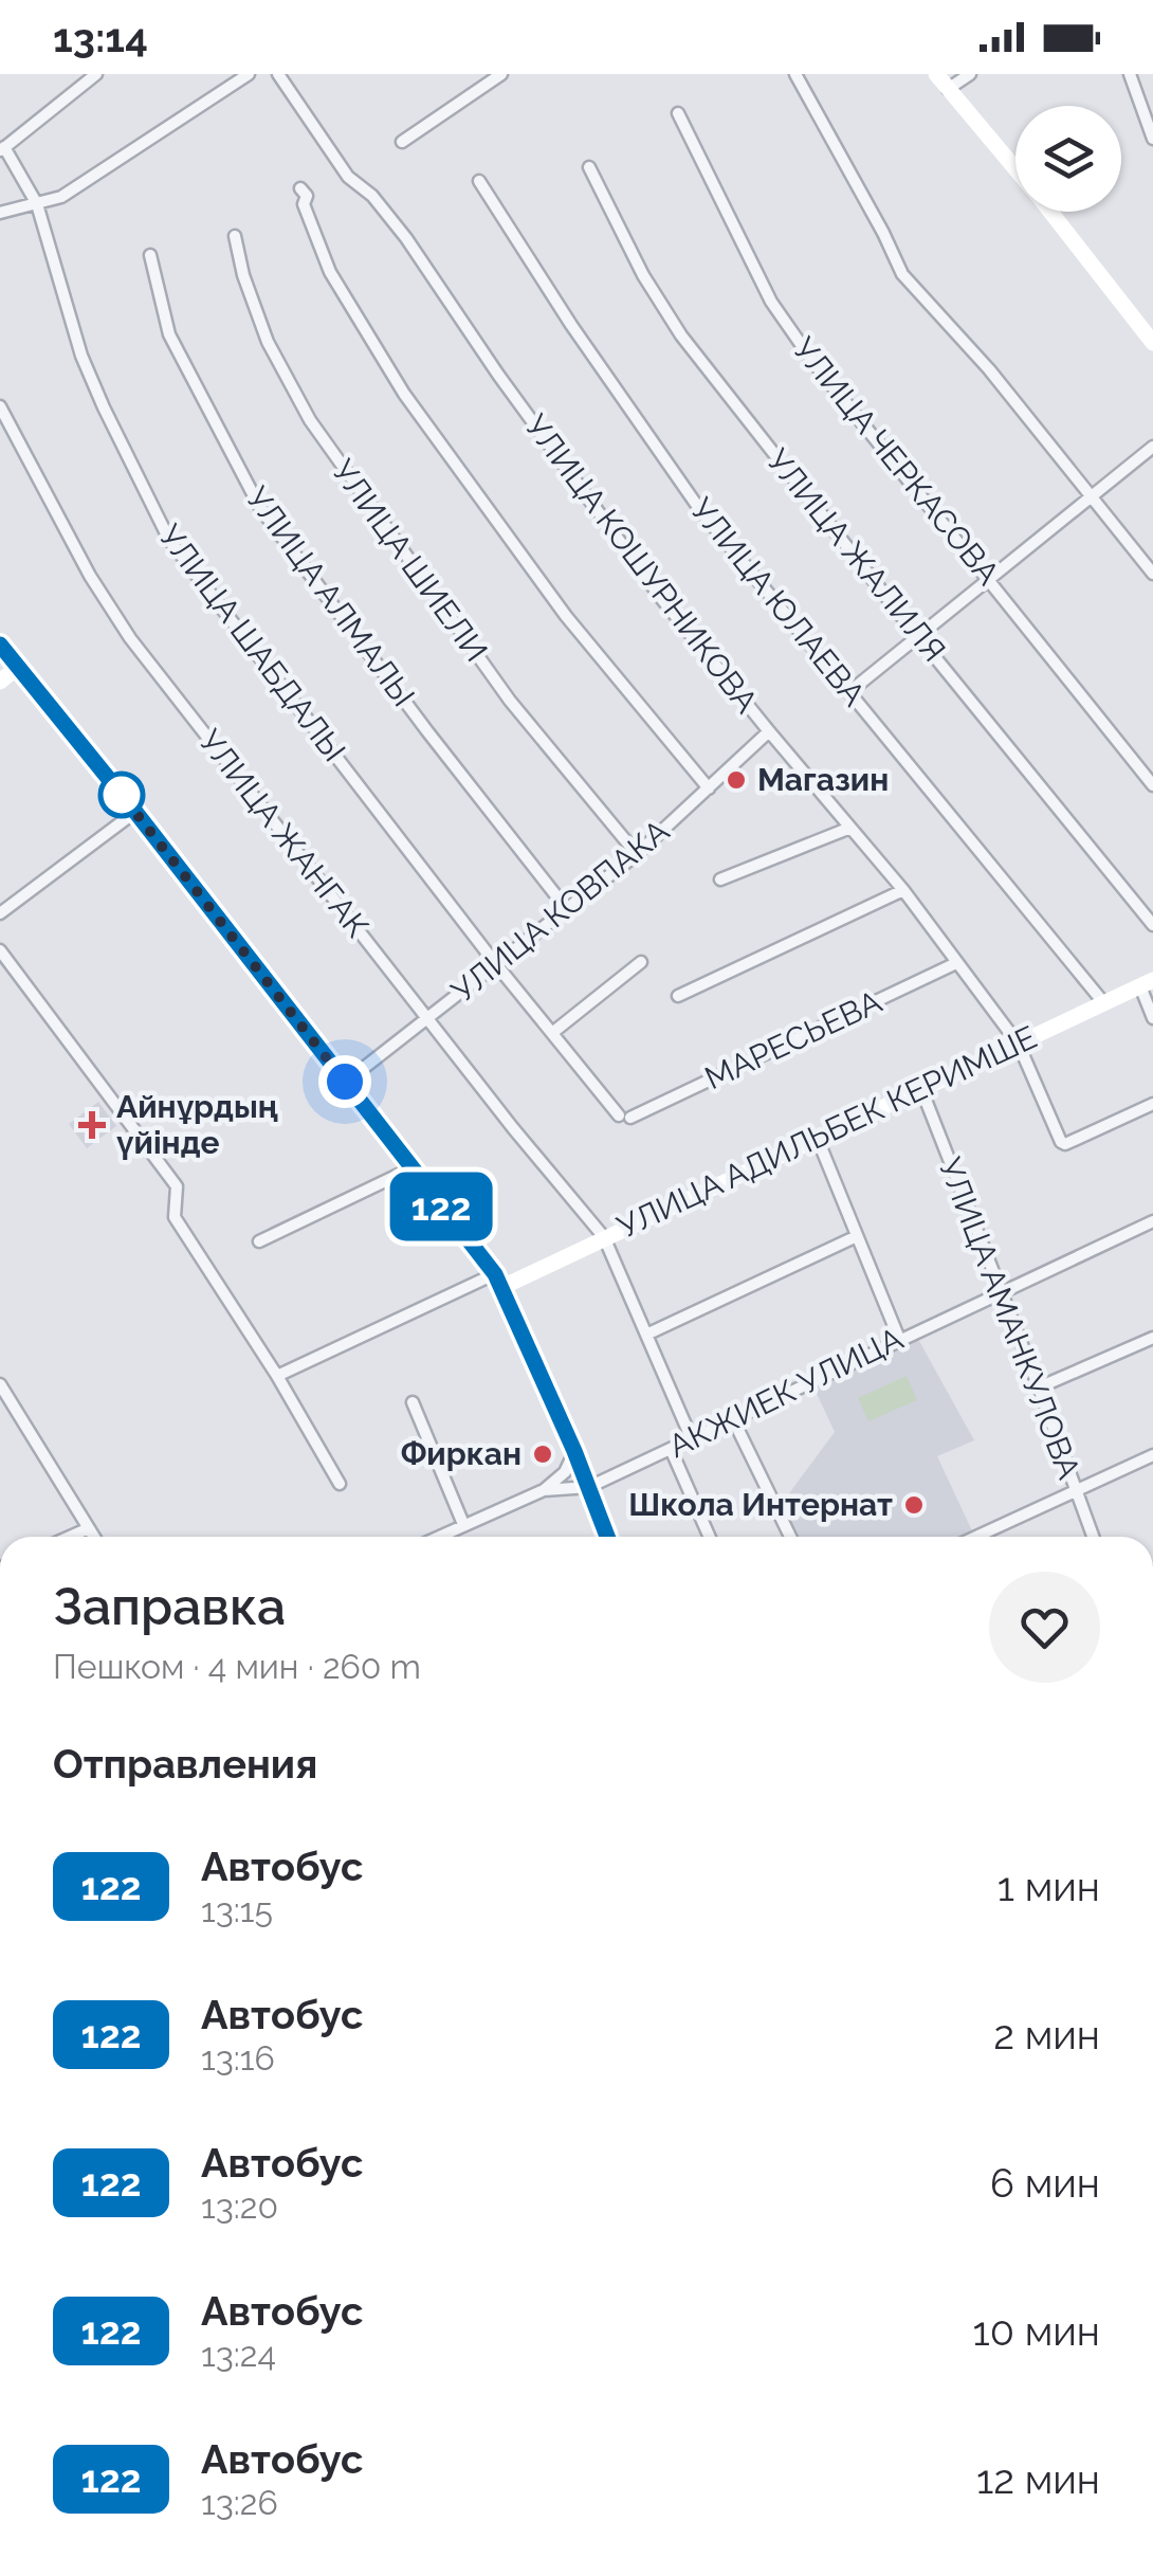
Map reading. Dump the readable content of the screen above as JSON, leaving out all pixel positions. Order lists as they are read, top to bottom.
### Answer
{
  "streets": {
    "main road": ["УЛИЦА АДИЛЬБЕК КЕРИМШЕ"],
    "street": [
      "УЛИЦА ЧЕРКАСОВА",
      "УЛИЦА ЖАЛИЛЯ",
      "УЛИЦА ШИЕЛИ",
      "УЛИЦА КОШУРНИКОВА",
      "УЛИЦА АЛМАЛЫ",
      "УЛИЦА ЮЛАЕВА",
      "УЛИЦА ШАБДАЛЫ",
      "УЛИЦА ЖАНГАК",
      "УЛИЦА КОВПАКА",
      "МАРЕСЬЕВА",
      "УЛИЦА АМАНКУЛОВА",
      "АКЖИЕК УЛИЦА"
    ]
  },
  "crossings": [
    ["УЛИЦА ШИЕЛИ", "УЛИЦА КОВПАКА"],
    ["УЛИЦА КОШУРНИКОВА", "УЛИЦА КОВПАКА"],
    ["УЛИЦА КОШУРНИКОВА", "МАРЕСЬЕВА"],
    ["УЛИЦА КОШУРНИКОВА", "УЛИЦА АДИЛЬБЕК КЕРИМШЕ"],
    ["УЛИЦА АЛМАЛЫ", "УЛИЦА КОВПАКА"],
    ["УЛИЦА ЮЛАЕВА", "УЛИЦА АДИЛЬБЕК КЕРИМШЕ"],
    ["УЛИЦА ШАБДАЛЫ", "УЛИЦА КОВПАКА"],
    ["УЛИЦА ШАБДАЛЫ", "МАРЕСЬЕВА"],
    ["УЛИЦА ЖАНГАК", "УЛИЦА КОВПАКА"],
    ["УЛИЦА ЖАНГАК", "УЛИЦА АДИЛЬБЕК КЕРИМШЕ"],
    ["УЛИЦА ЖАНГАК", "АКЖИЕК УЛИЦА"],
    ["УЛИЦА АДИЛЬБЕК КЕРИМШЕ", "УЛИЦА АМАНКУЛОВА"],
    ["УЛИЦА АМАНКУЛОВА", "АКЖИЕК УЛИЦА"]
  ],
  "places": {
    "other": ["Магазин", "Фиркан", "Школа Интернат"],
    "health": ["Айнұрдың үйінде"]
  },
  "lines": ["bus line 122"],
  "page": {
    "status": "13:14",
    "on_map": "122",
    "heading": [
      ["Заправка", "Пешком · 4 мин · 260 m"],
      "Отправления"
    ],
    "list": [
      {
        "mark": "122",
        "name": "Автобус",
        "note": "13:15",
        "value": "1 мин"
      },
      {
        "mark": "122",
        "name": "Автобус",
        "note": "13:16",
        "value": "2 мин"
      },
      {
        "mark": "122",
        "name": "Автобус",
        "note": "13:20",
        "value": "6 мин"
      },
      {
        "mark": "122",
        "name": "Автобус",
        "note": "13:24",
        "value": "10 мин"
      },
      {
        "mark": "122",
        "name": "Автобус",
        "note": "13:26",
        "value": "12 мин"
      }
    ]
  }
}
